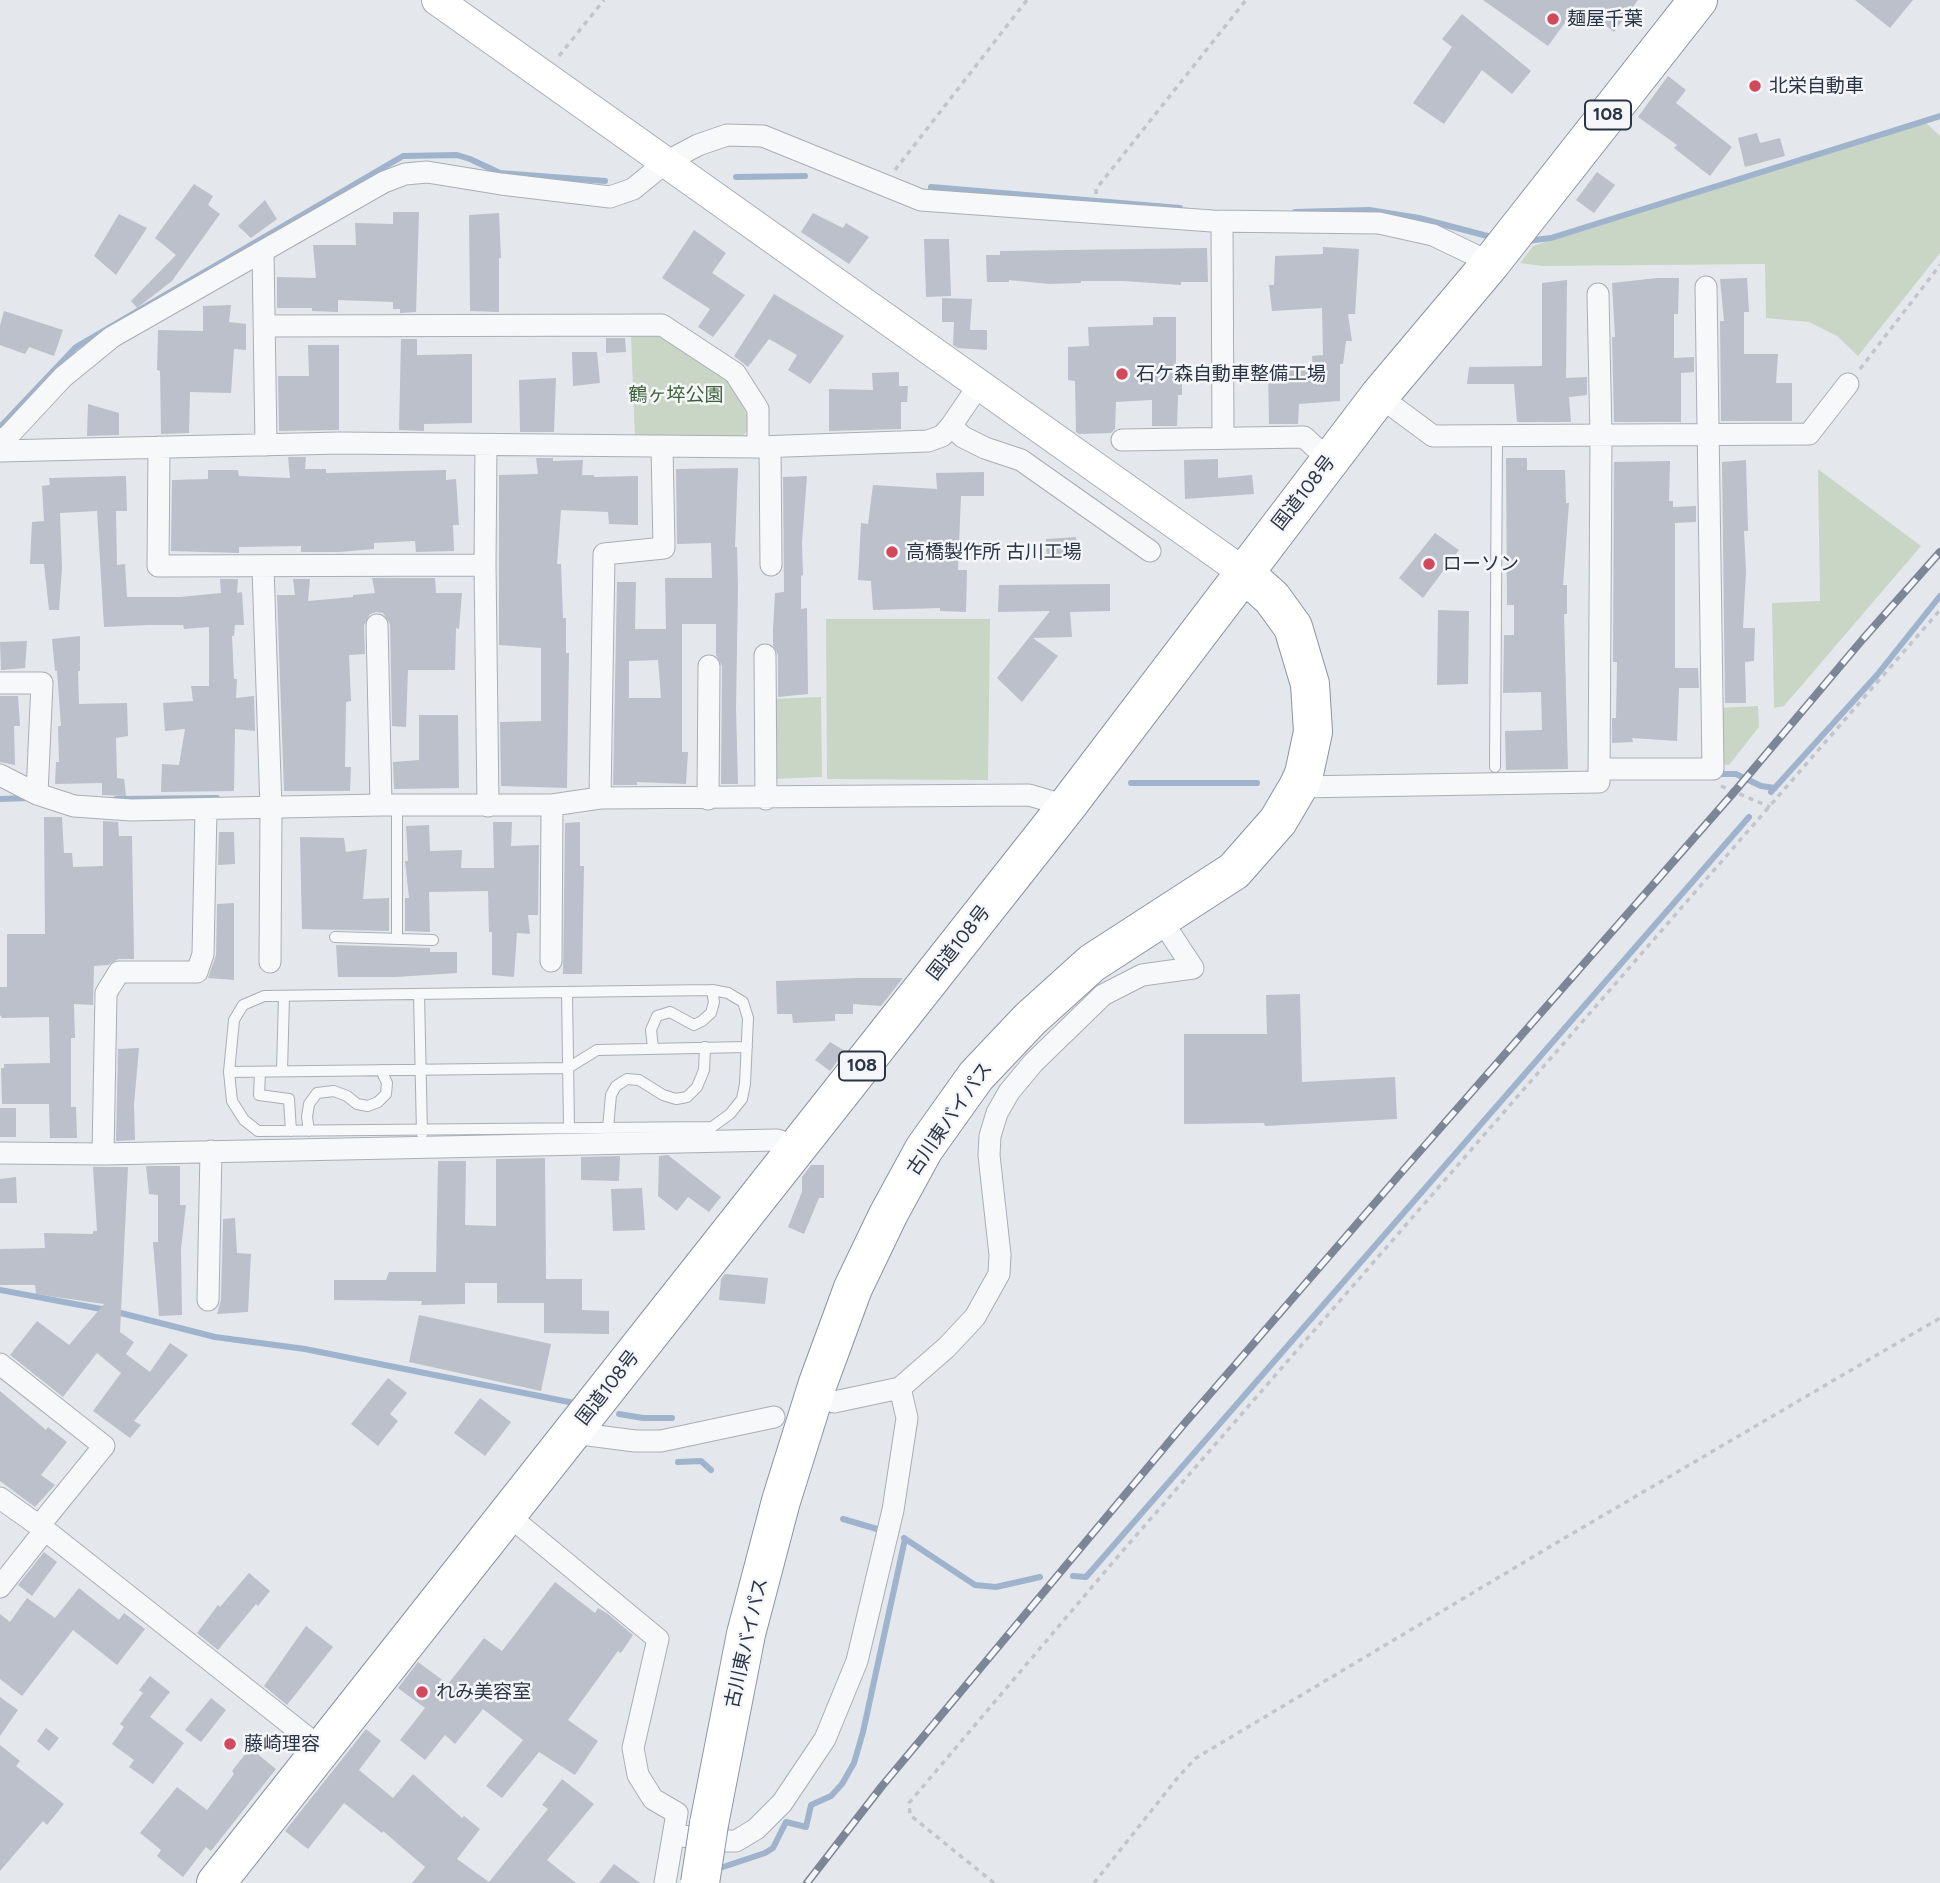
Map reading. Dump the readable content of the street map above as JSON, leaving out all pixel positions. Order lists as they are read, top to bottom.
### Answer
{
  "streets": {
    "highway": ["108", "国道108号", "古川東バイパス"]
  },
  "crossings": [
    ["国道108号", "古川東バイパス"]
  ],
  "parks": ["鶴ヶ埣公園"],
  "places": [
    "麺屋千葉",
    "北栄自動車",
    "石ケ森自動車整備工場",
    "高橋製作所 古川工場",
    "ローソン",
    "れみ美容室",
    "藤崎理容"
  ]
}
